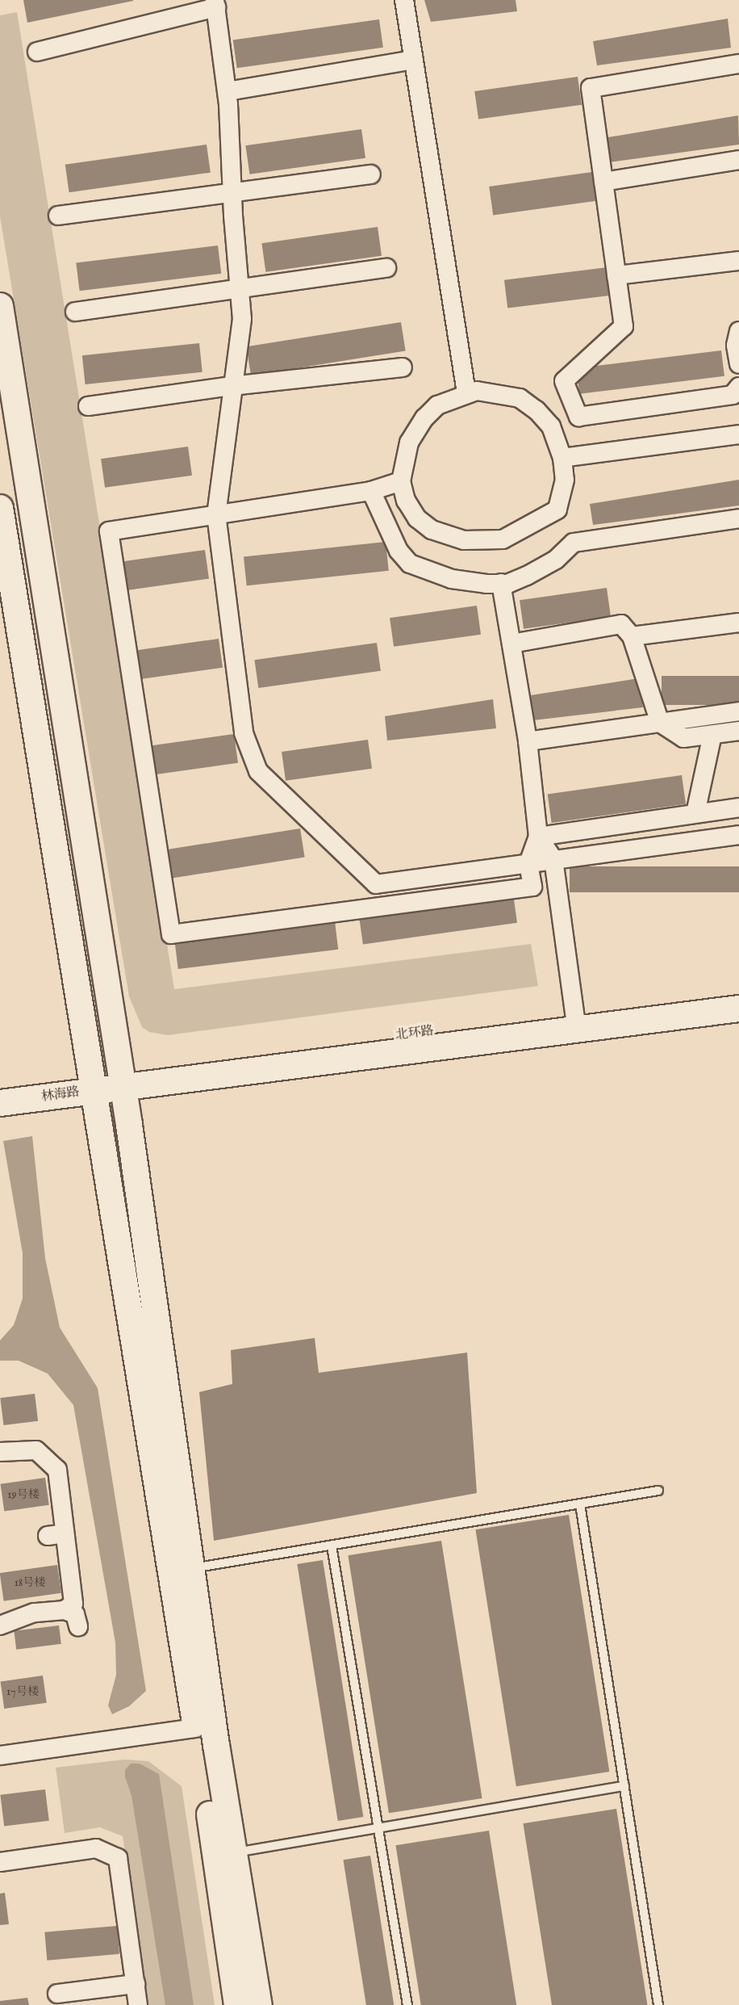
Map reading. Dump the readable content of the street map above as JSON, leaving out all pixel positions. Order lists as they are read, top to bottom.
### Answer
{
  "streets": {
    "main road": ["北环路", "林海路"]
  },
  "crossings": [
    ["北环路", "林海路"]
  ],
  "house_numbers": ["19号楼", "18号楼", "17号楼"]
}
